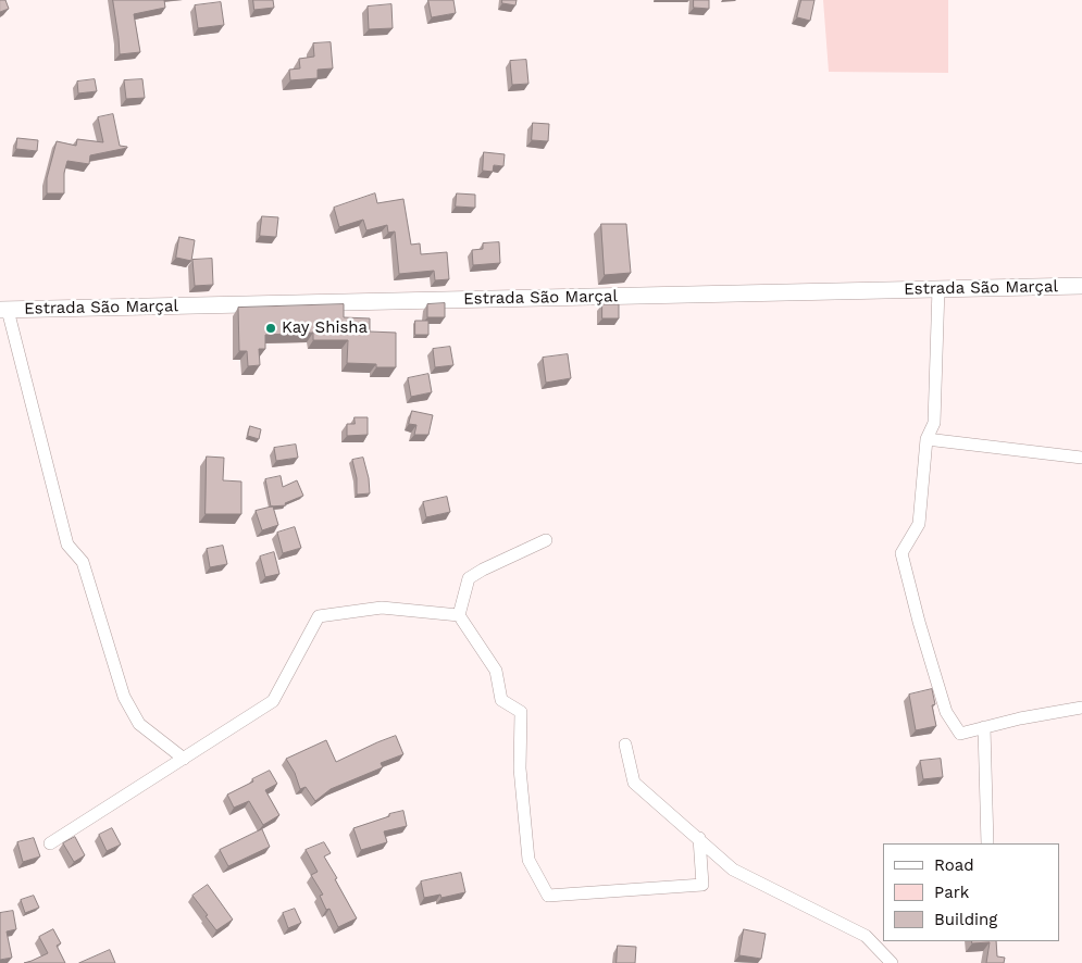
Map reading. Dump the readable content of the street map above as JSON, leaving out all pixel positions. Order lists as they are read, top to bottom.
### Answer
{
  "streets": {
    "street": ["Estrada São Marçal"]
  },
  "places": ["Kay Shisha"],
  "legend": ["Road", "Park", "Building"]
}
